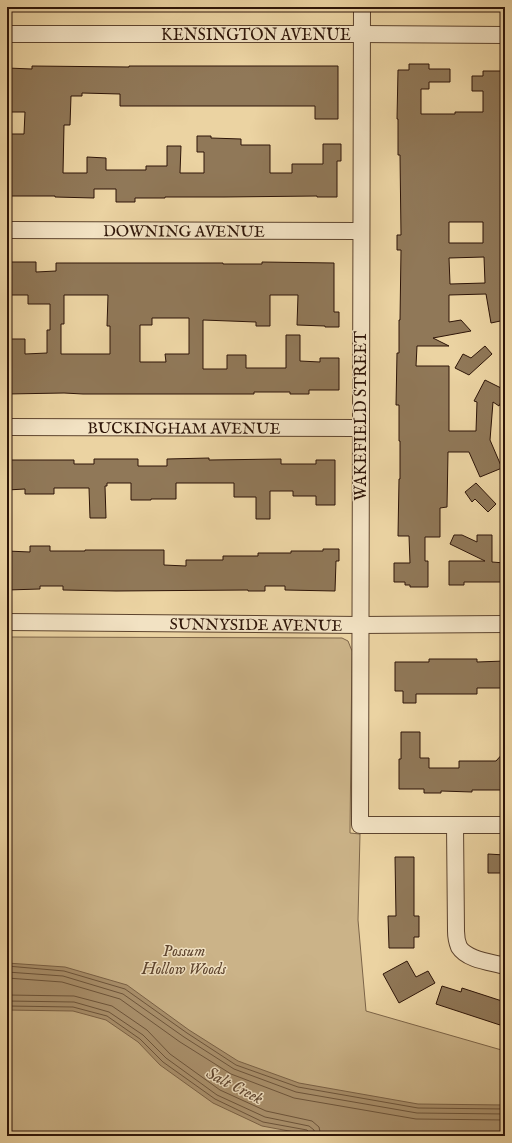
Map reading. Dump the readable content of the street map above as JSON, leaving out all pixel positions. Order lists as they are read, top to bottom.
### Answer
{
  "streets": {
    "street": [
      "KENSINGTON AVENUE",
      "DOWNING AVENUE",
      "WAKEFIELD STREET",
      "BUCKINGHAM AVENUE",
      "SUNNYSIDE AVENUE"
    ]
  },
  "crossings": [
    ["KENSINGTON AVENUE", "WAKEFIELD STREET"],
    ["DOWNING AVENUE", "WAKEFIELD STREET"],
    ["WAKEFIELD STREET", "BUCKINGHAM AVENUE"],
    ["WAKEFIELD STREET", "SUNNYSIDE AVENUE"]
  ],
  "water": ["Salt Creek"],
  "parks": ["Possum Hollow Woods"]
}
